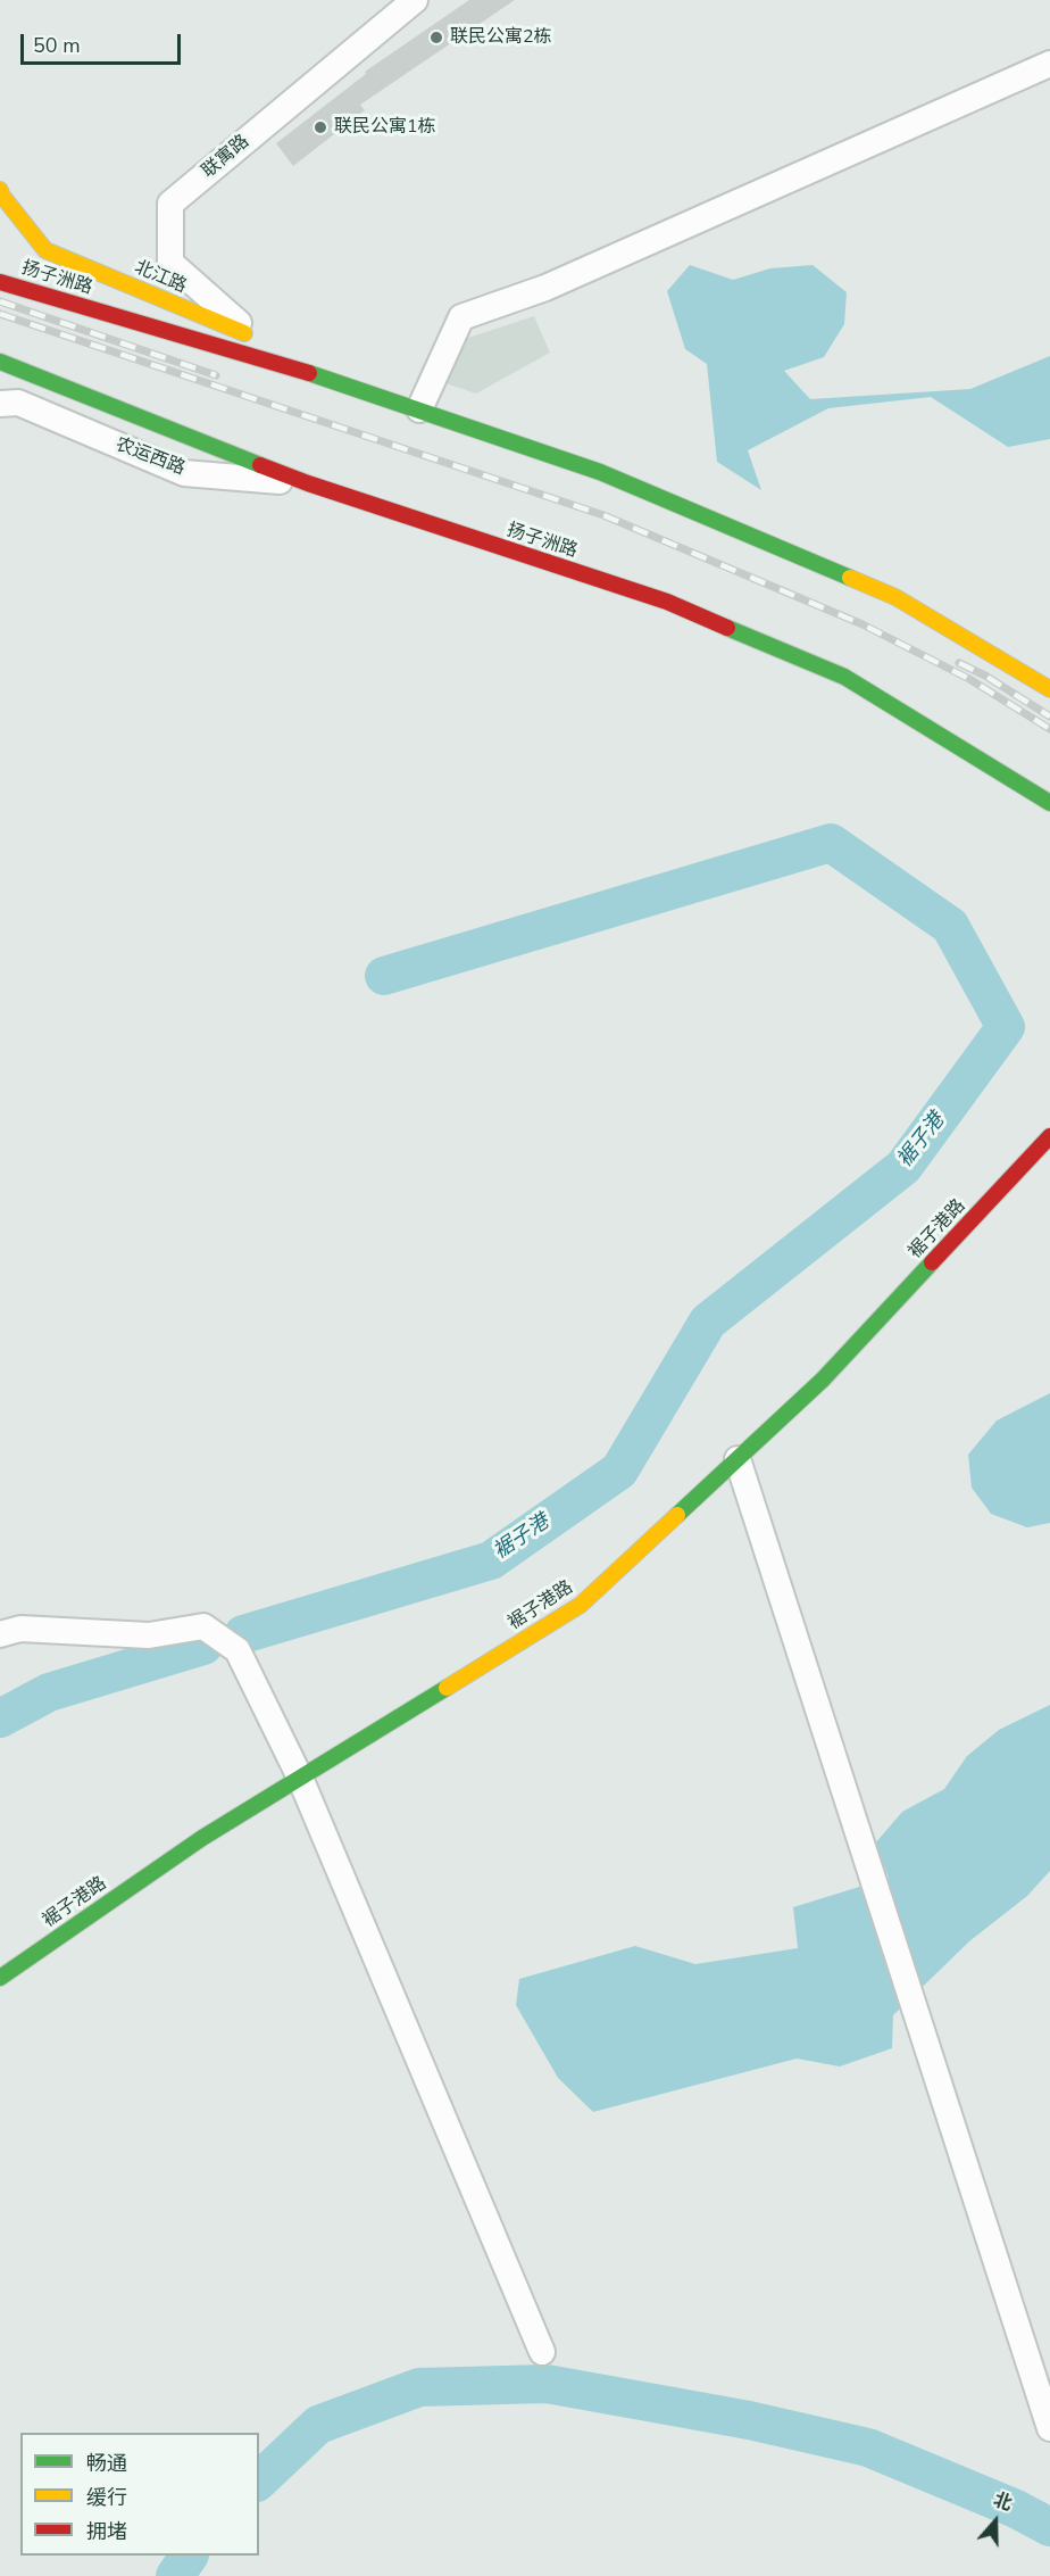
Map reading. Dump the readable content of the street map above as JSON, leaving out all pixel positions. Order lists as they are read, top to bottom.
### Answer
{
  "streets": {
    "main road": ["北江路", "扬子洲路", "裾子港路"],
    "street": ["联寓路", "农运西路"]
  },
  "crossings": [
    ["联寓路", "北江路"],
    ["北江路", "扬子洲路"],
    ["扬子洲路", "农运西路"]
  ],
  "water": ["裾子港"],
  "places": ["联民公寓2栋", "联民公寓1栋"],
  "legend": ["畅通", "缓行", "拥堵"],
  "scale_bar": "50 m",
  "north": "top"
}
